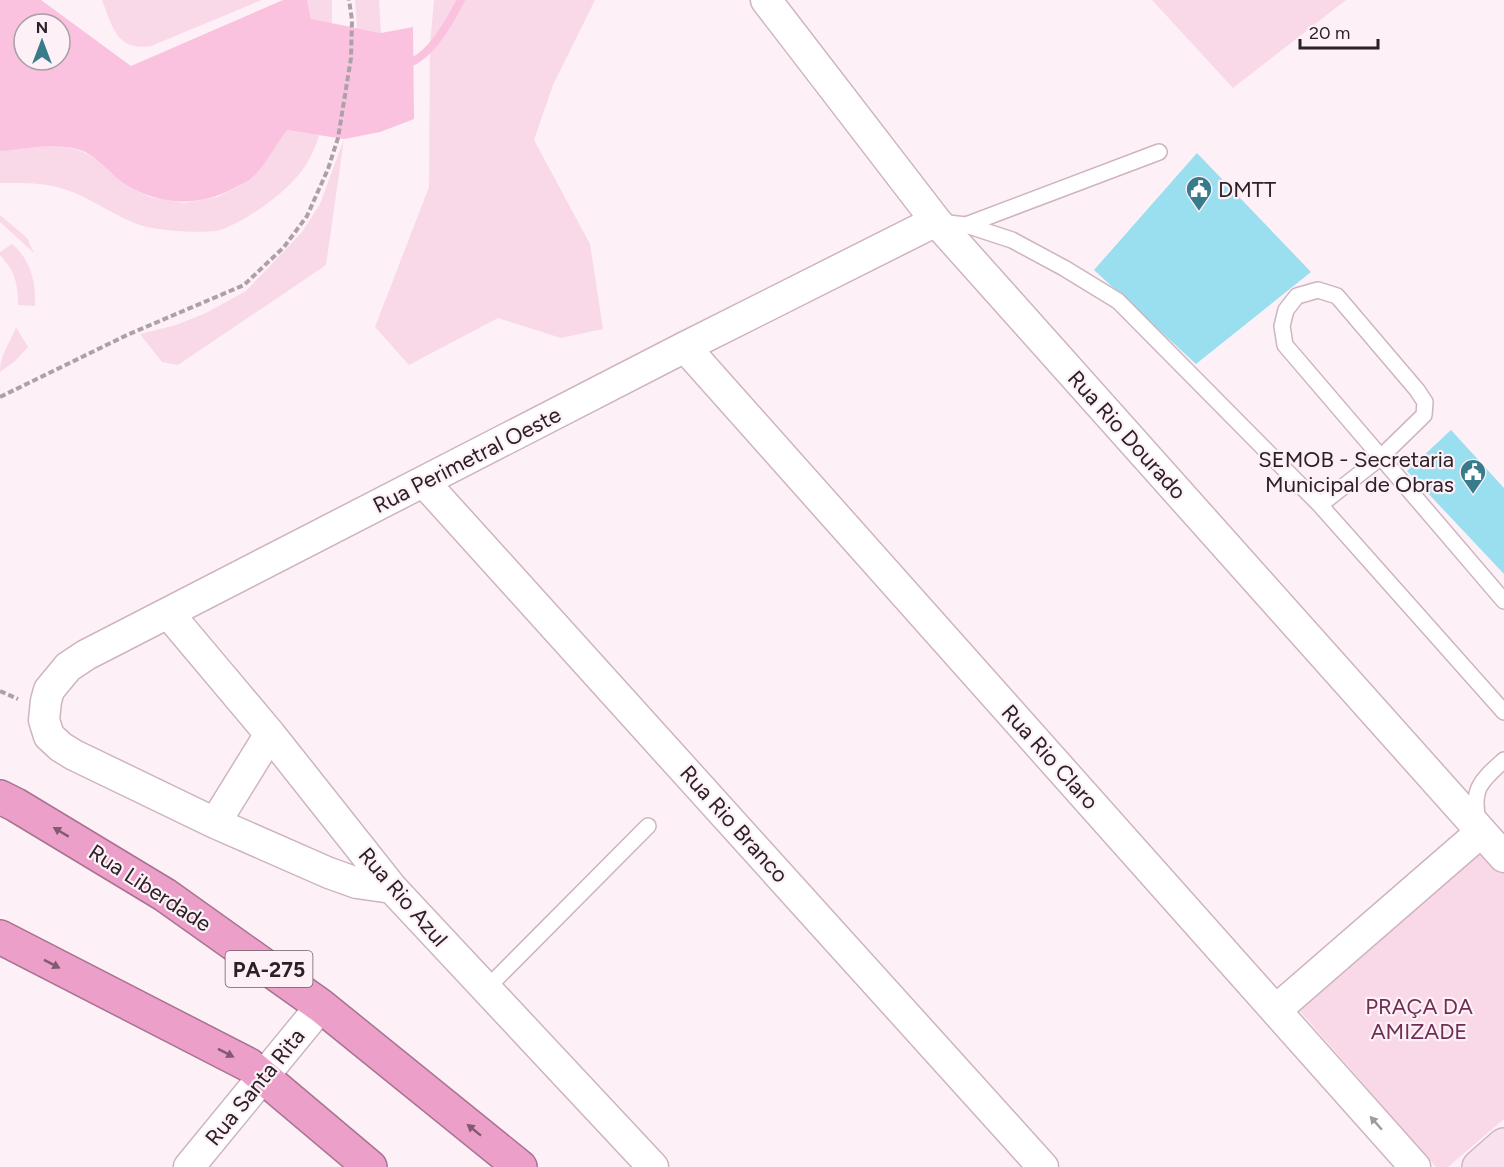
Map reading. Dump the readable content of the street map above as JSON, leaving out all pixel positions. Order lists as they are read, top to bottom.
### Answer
{
  "streets": {
    "highway": ["Rua Liberdade", "PA-275"],
    "street": [
      "Rua Rio Dourado",
      "Rua Perimetral Oeste",
      "Rua Rio Claro",
      "Rua Rio Branco",
      "Rua Rio Azul",
      "Rua Santa Rita"
    ]
  },
  "crossings": [
    ["Rua Rio Dourado", "Rua Perimetral Oeste"],
    ["Rua Perimetral Oeste", "Rua Rio Claro"],
    ["Rua Perimetral Oeste", "Rua Rio Branco"],
    ["Rua Perimetral Oeste", "Rua Rio Azul"],
    ["Rua Liberdade", "Rua Santa Rita"]
  ],
  "parks": ["PRAÇA DA AMIZADE"],
  "places": {
    "public building": ["DMTT", "SEMOB - Secretaria Municipal de Obras"]
  },
  "scale_bar": "20 m",
  "north": "top"
}
